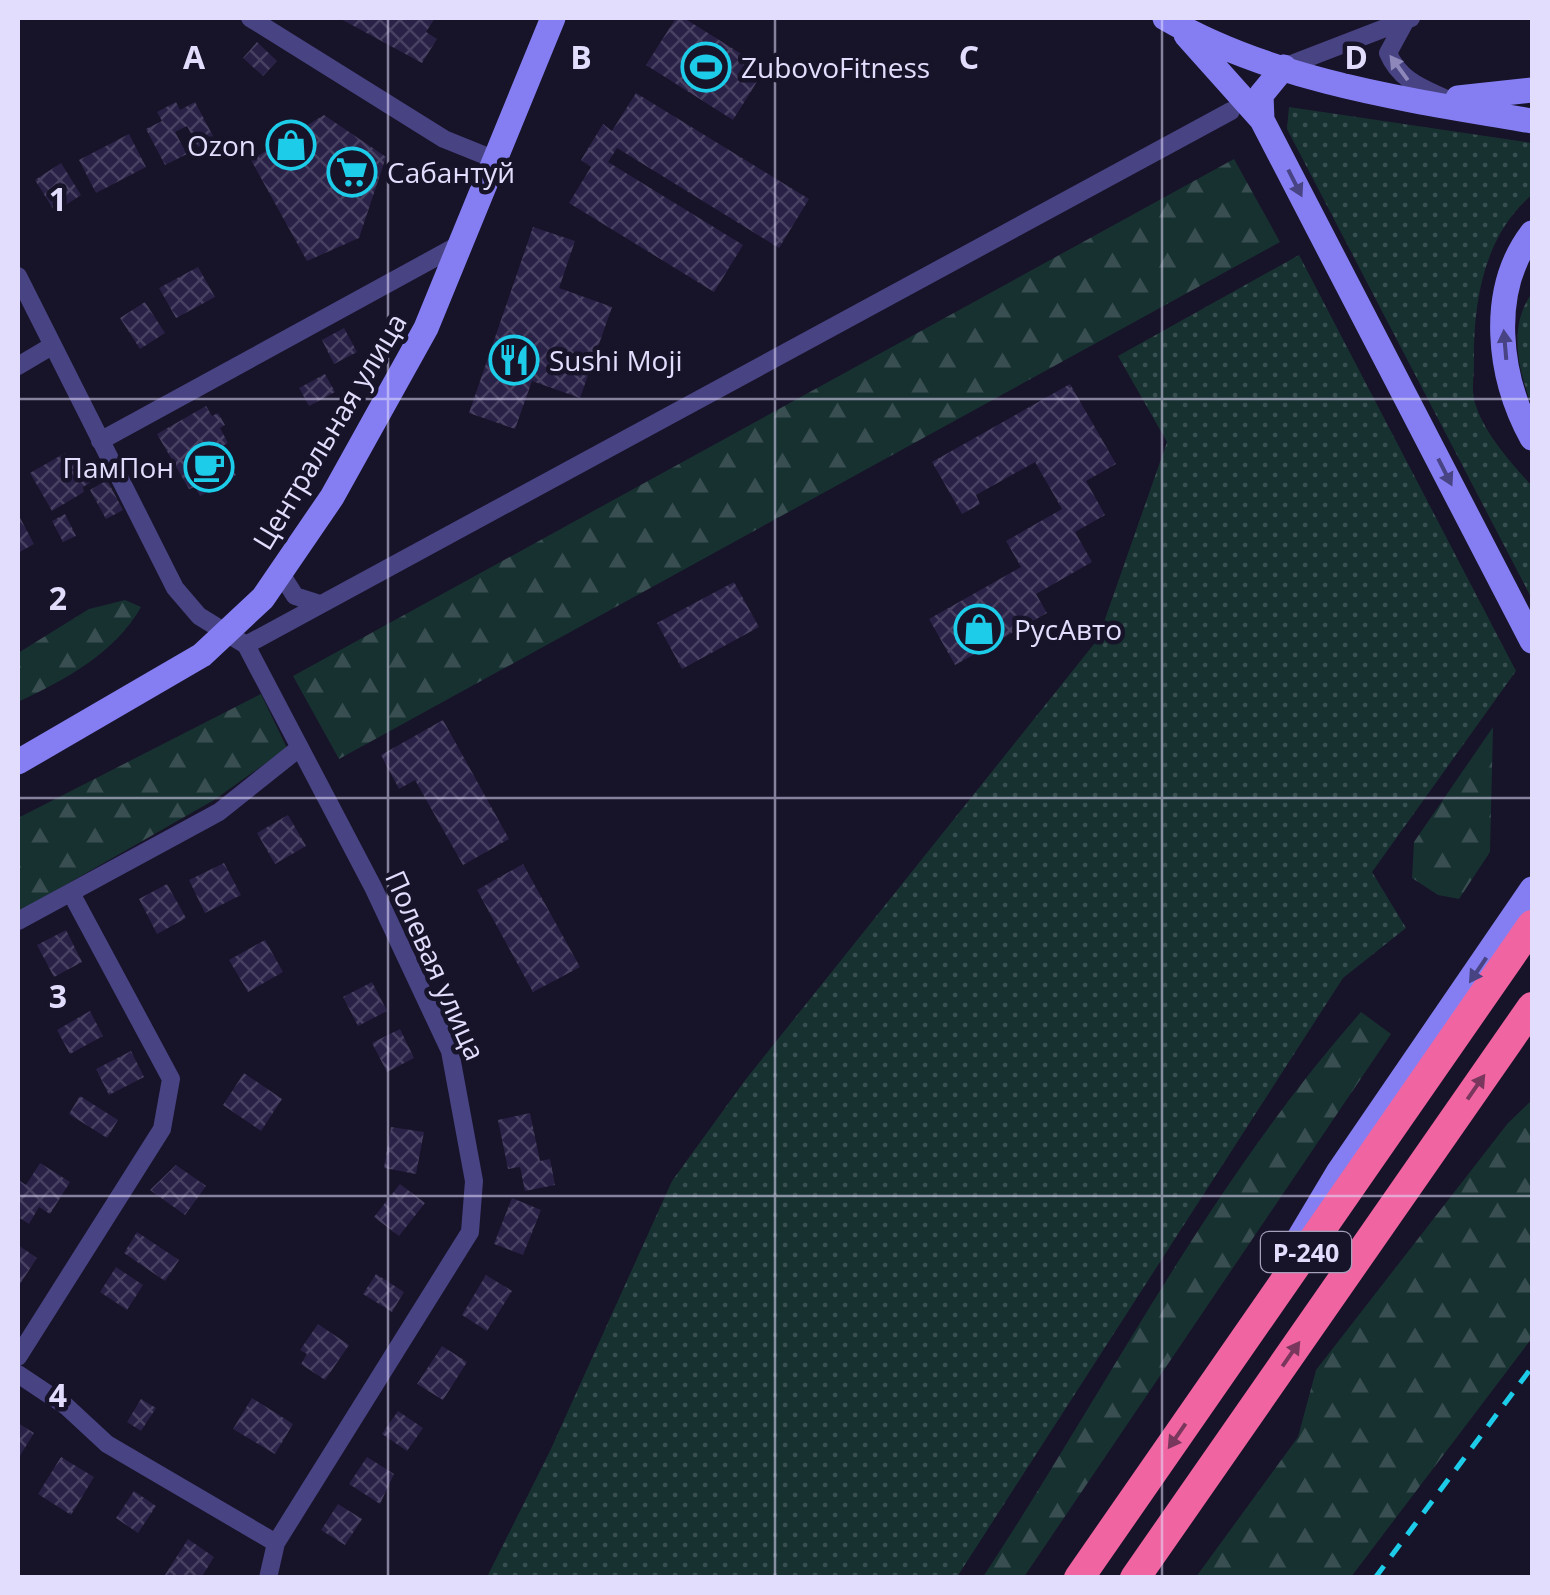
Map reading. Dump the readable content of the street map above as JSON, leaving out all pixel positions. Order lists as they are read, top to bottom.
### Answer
{
  "streets": {
    "highway": ["Р-240"],
    "main road": ["Центральная улица"],
    "street": ["Полевая улица"]
  },
  "crossings": [
    ["Центральная улица", "Полевая улица"]
  ],
  "places": {
    "sports": ["ZubovoFitness"],
    "shop": ["Ozon", "РусАвто"],
    "supermarket": ["Сабантуй"],
    "restaurant": ["Sushi Moji"],
    "cafe": ["ПамПон"]
  },
  "grid": {
    "columns": [
      "A",
      "B",
      "C",
      "D"
    ],
    "rows": [
      "1",
      "2",
      "3",
      "4"
    ]
  }
}
